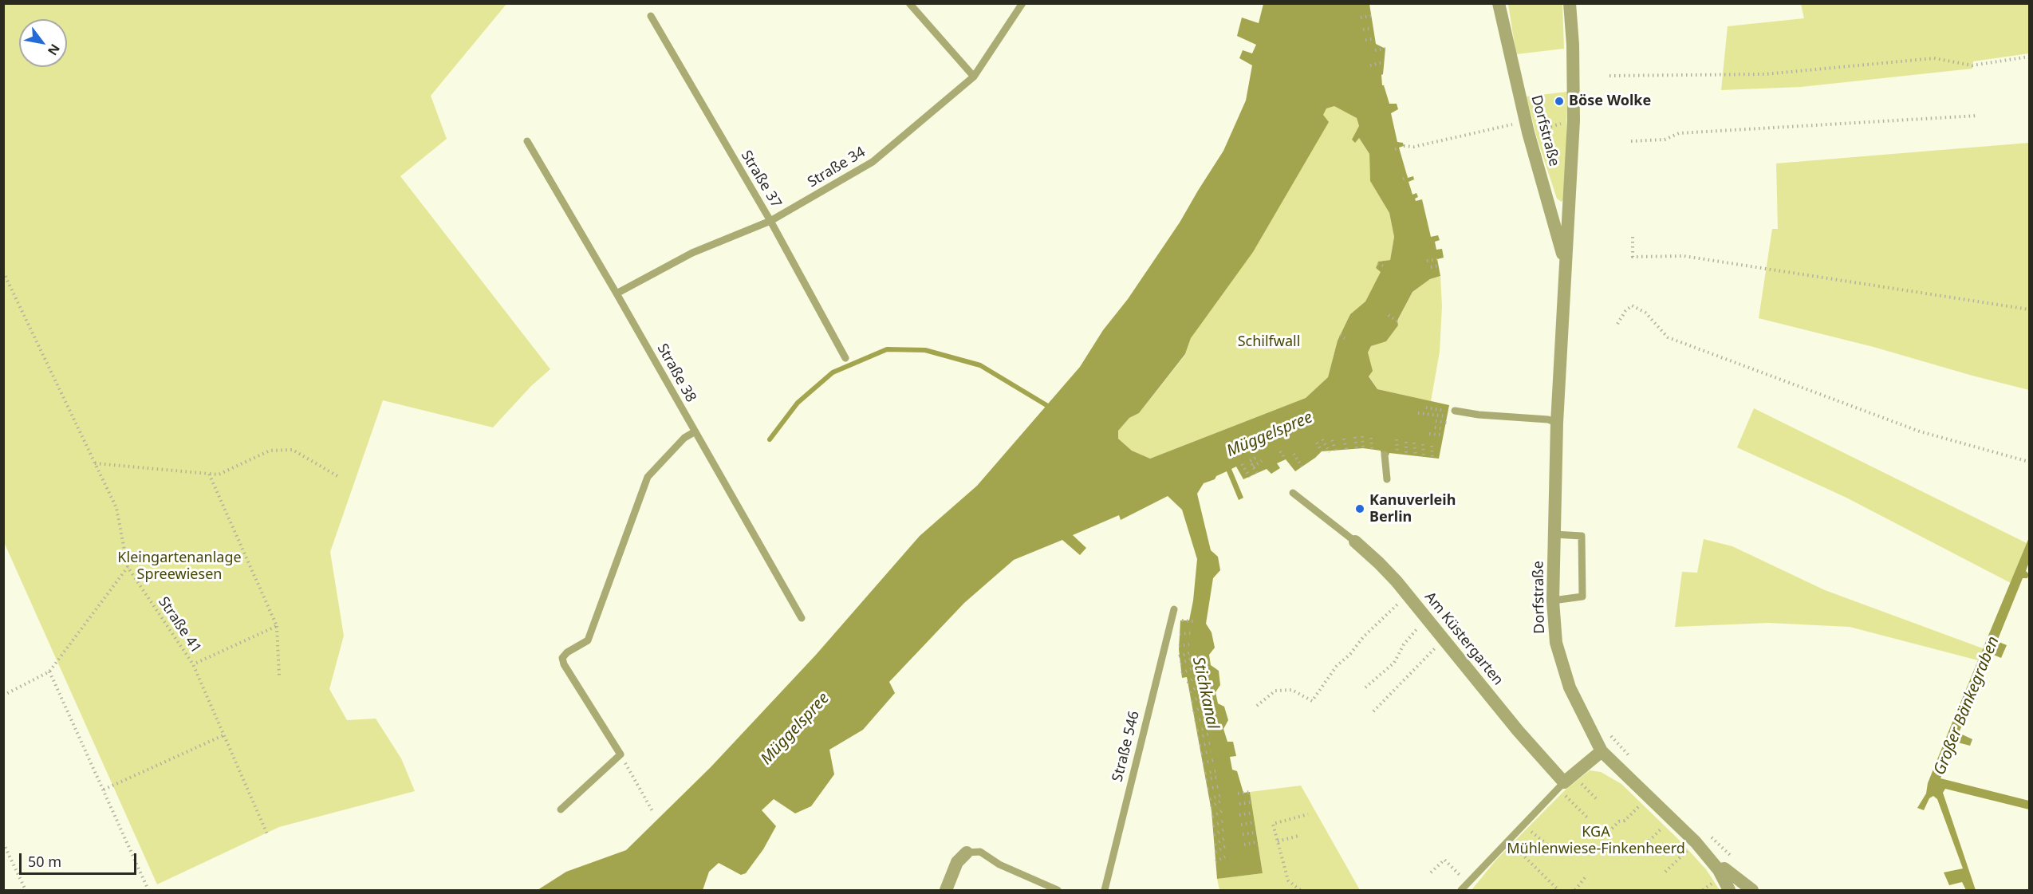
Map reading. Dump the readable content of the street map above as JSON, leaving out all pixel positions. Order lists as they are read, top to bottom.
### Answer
{
  "streets": {
    "street": ["Dorfstraße", "Am Küstergarten"],
    "lane": [
      "Straße 34",
      "Straße 37",
      "Straße 38",
      "Straße 546"
    ],
    "path": ["Straße 41"]
  },
  "crossings": [
    ["Straße 34", "Straße 37"],
    ["Straße 34", "Straße 38"]
  ],
  "water": ["Müggelspree", "Stichkanal", "Großer Bänkegraben"],
  "parks": ["Schilfwall", "Kleingartenanlage Spreewiesen", "KGA Mühlenwiese-Finkenheerd"],
  "places": ["Böse Wolke", "Kanuverleih Berlin"],
  "scale_bar": "50 m",
  "north": "bottom right"
}
